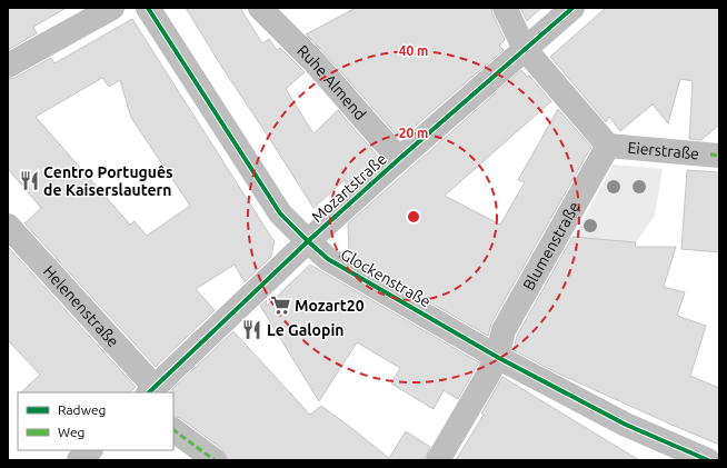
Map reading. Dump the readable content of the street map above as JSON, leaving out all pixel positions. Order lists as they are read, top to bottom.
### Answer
{
  "streets": {
    "street": [
      "Ruhe Almend",
      "Eierstraße",
      "Mozartstraße",
      "Blumenstraße",
      "Glockenstraße",
      "Helenenstraße"
    ]
  },
  "crossings": [
    ["Ruhe Almend", "Mozartstraße"],
    ["Eierstraße", "Blumenstraße"],
    ["Mozartstraße", "Glockenstraße"],
    ["Mozartstraße", "Helenenstraße"],
    ["Blumenstraße", "Glockenstraße"]
  ],
  "places": {
    "restaurant": ["Centro Português de Kaiserslautern", "Le Galopin"],
    "supermarket": ["Mozart20"]
  },
  "legend": ["Radweg", "Weg"],
  "rings": ["40 m", "20 m"]
}
